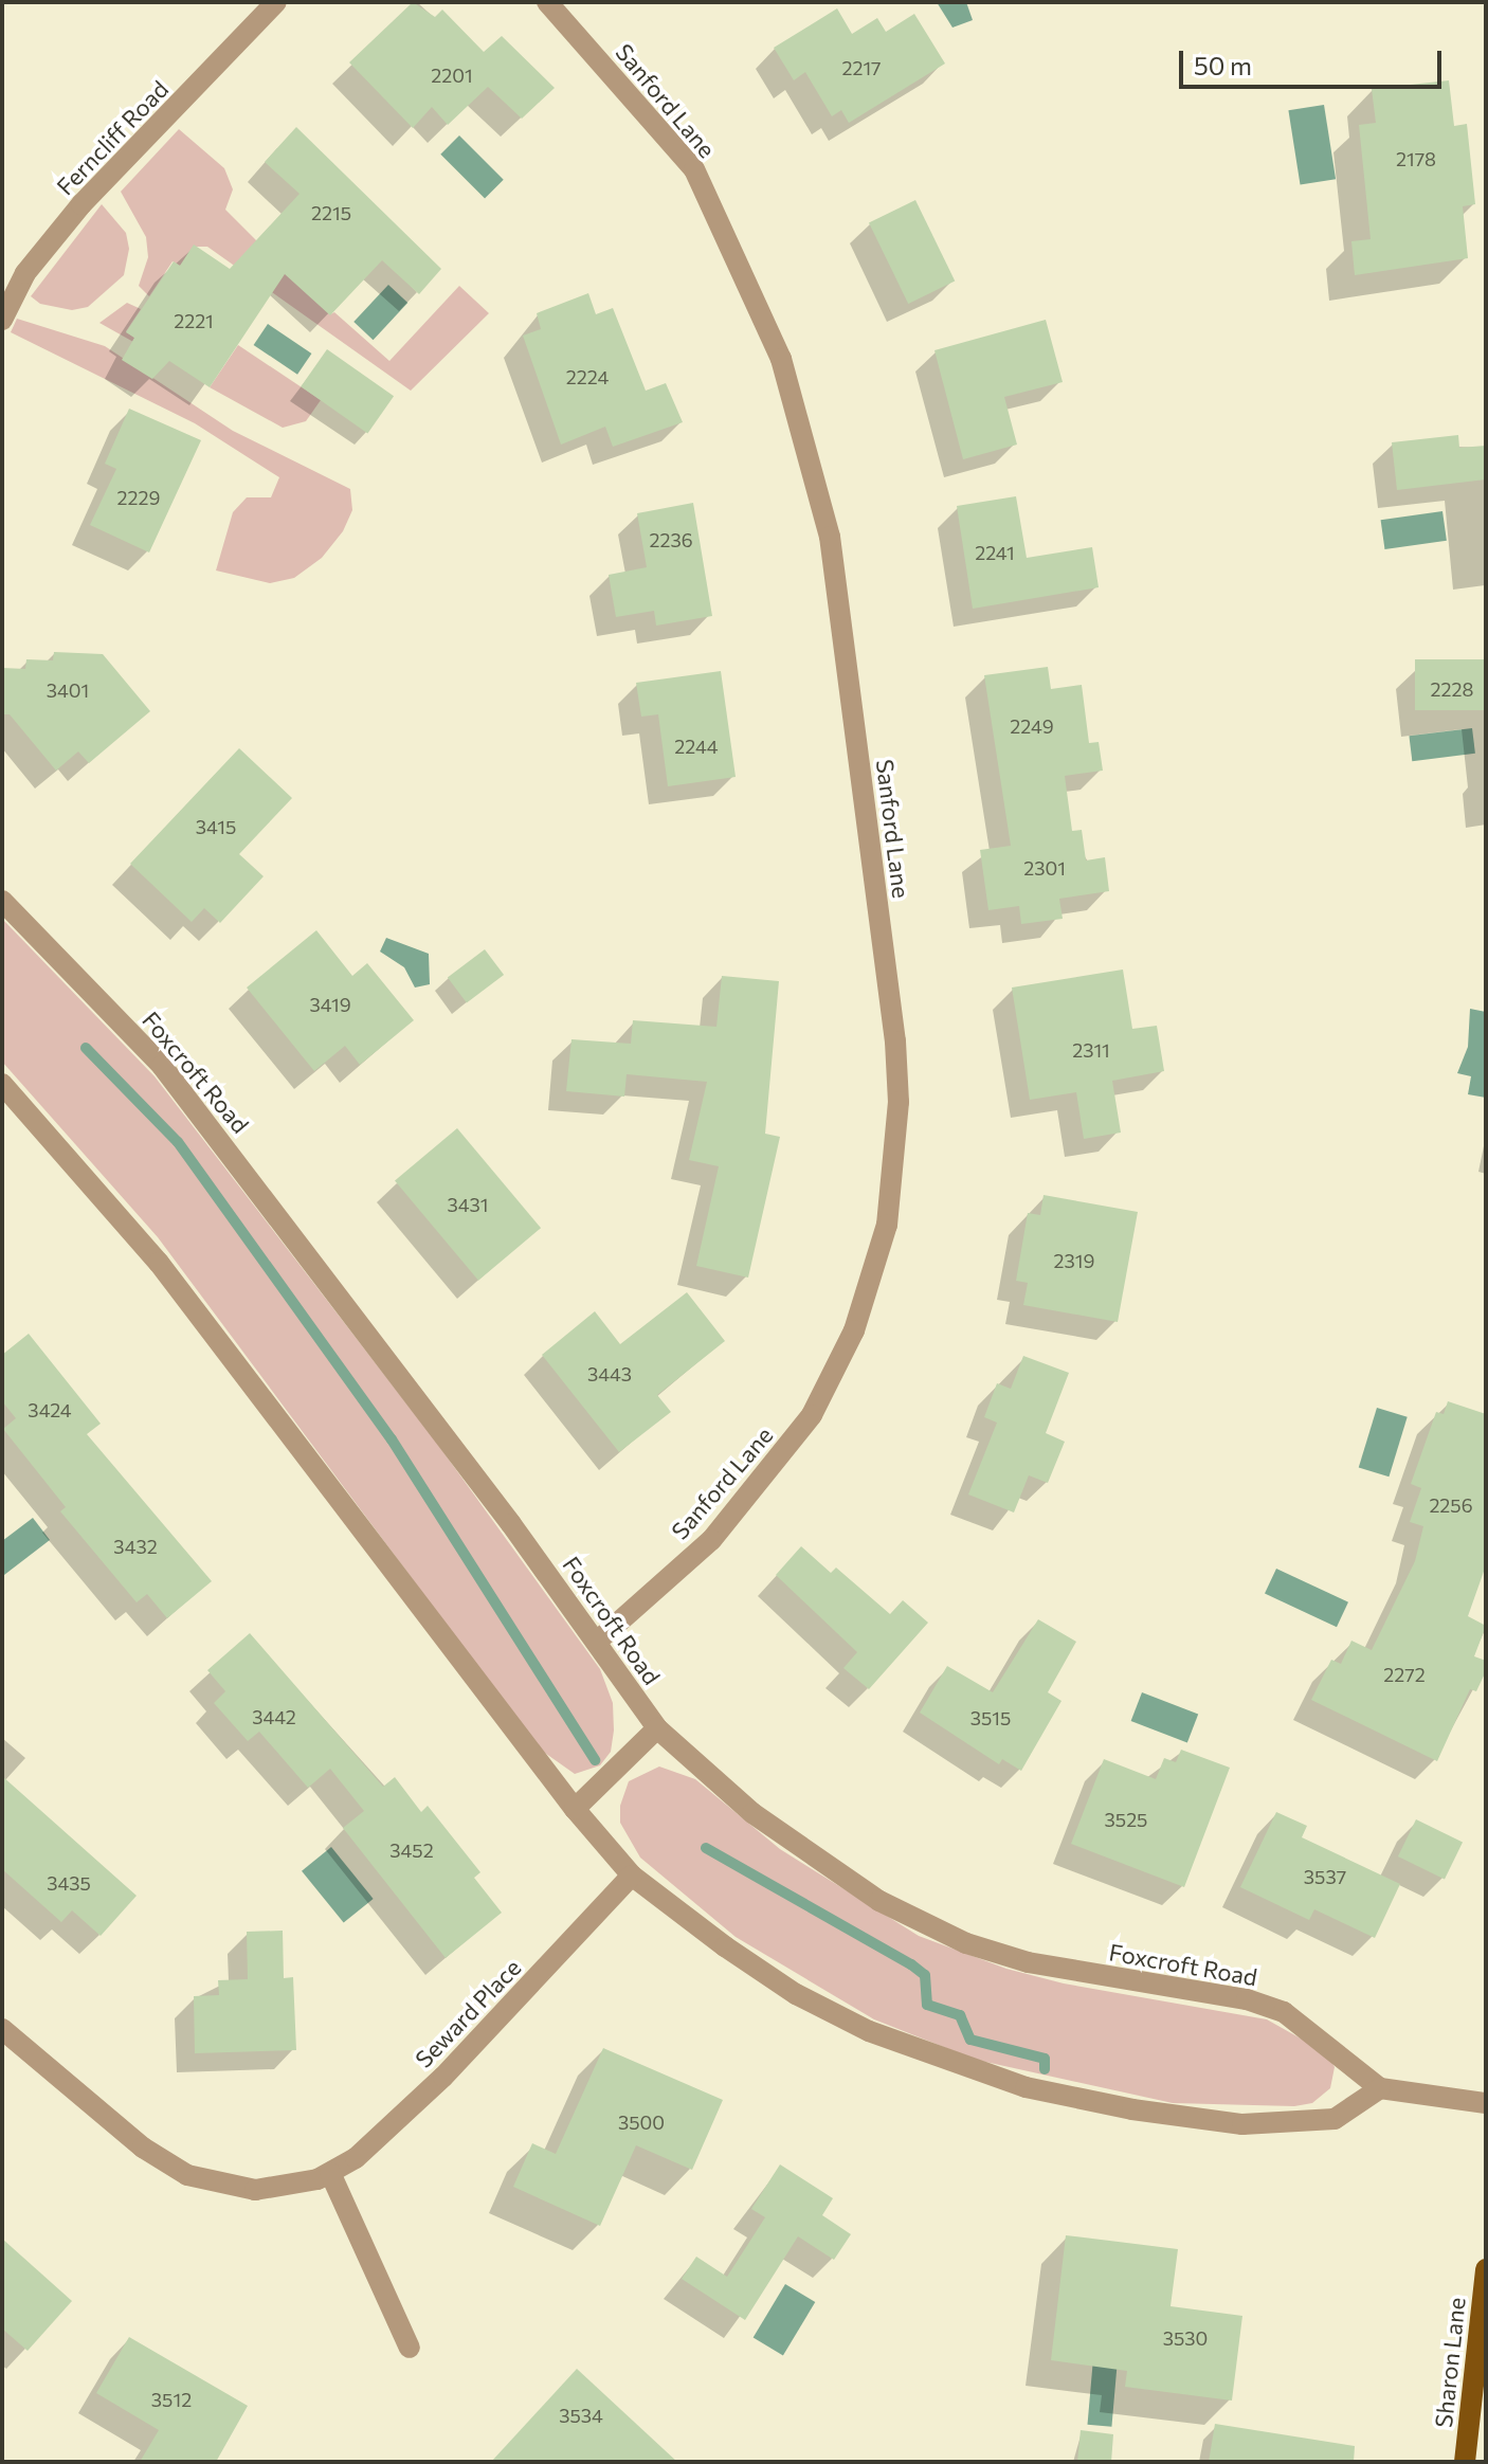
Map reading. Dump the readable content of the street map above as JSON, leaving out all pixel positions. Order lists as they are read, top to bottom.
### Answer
{
  "streets": {
    "main road": ["Sharon Lane"],
    "street": [
      "Sanford Lane",
      "Ferncliff Road",
      "Foxcroft Road",
      "Seward Place"
    ]
  },
  "crossings": [
    ["Sanford Lane", "Foxcroft Road"]
  ],
  "house_numbers": [
    "2217",
    "2201",
    "2178",
    "2215",
    "2221",
    "2224",
    "2229",
    "2236",
    "2241",
    "2228",
    "3401",
    "2249",
    "2244",
    "3415",
    "2301",
    "3419",
    "2311",
    "3431",
    "2319",
    "3443",
    "3424",
    "2256",
    "3432",
    "2272",
    "3442",
    "3515",
    "3525",
    "3452",
    "3537",
    "3435",
    "3500",
    "3530",
    "3512",
    "3534"
  ],
  "scale_bar": "50 m"
}
